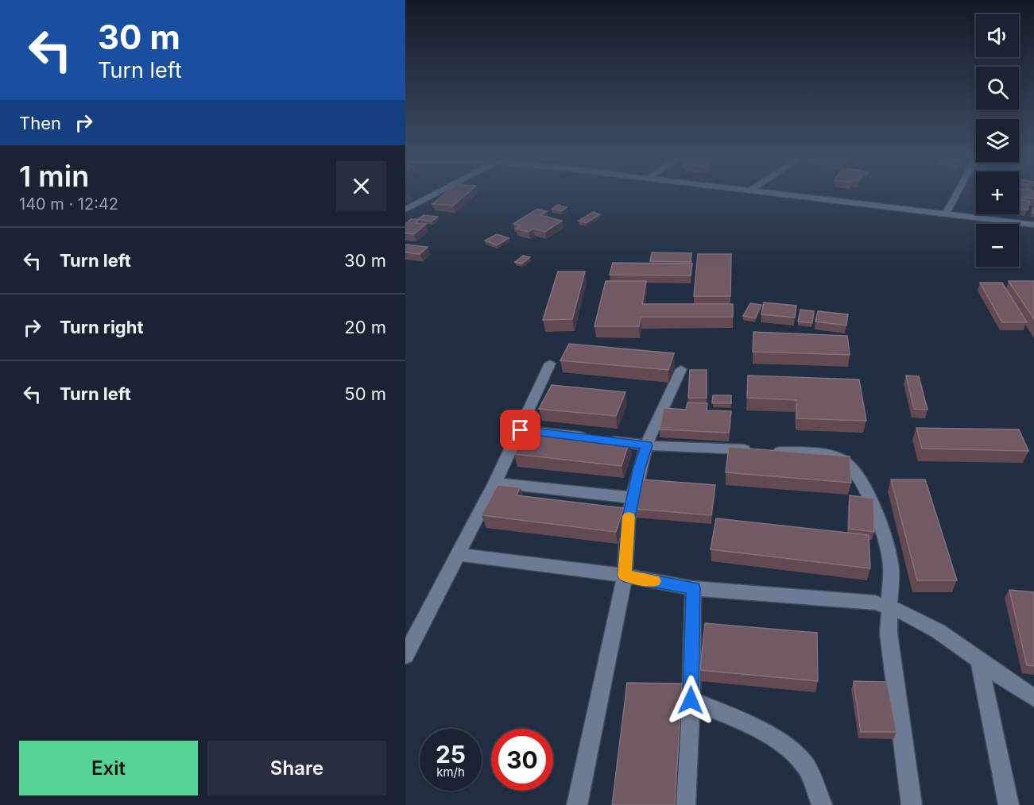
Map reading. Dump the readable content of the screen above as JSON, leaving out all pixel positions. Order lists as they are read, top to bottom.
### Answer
{
  "page": {
    "turn": ["30 m", "Turn left"],
    "map_buttons": ["+", "−"],
    "then": "Then",
    "heading": ["1 min", "140 m · 12:42"],
    "list": [
      {
        "name": "Turn left",
        "value": "30 m"
      },
      {
        "name": "Turn right",
        "value": "20 m"
      },
      {
        "name": "Turn left",
        "value": "50 m"
      }
    ],
    "speed": "25 km/h",
    "limit": "30",
    "buttons": ["Exit", "Share"]
  }
}
